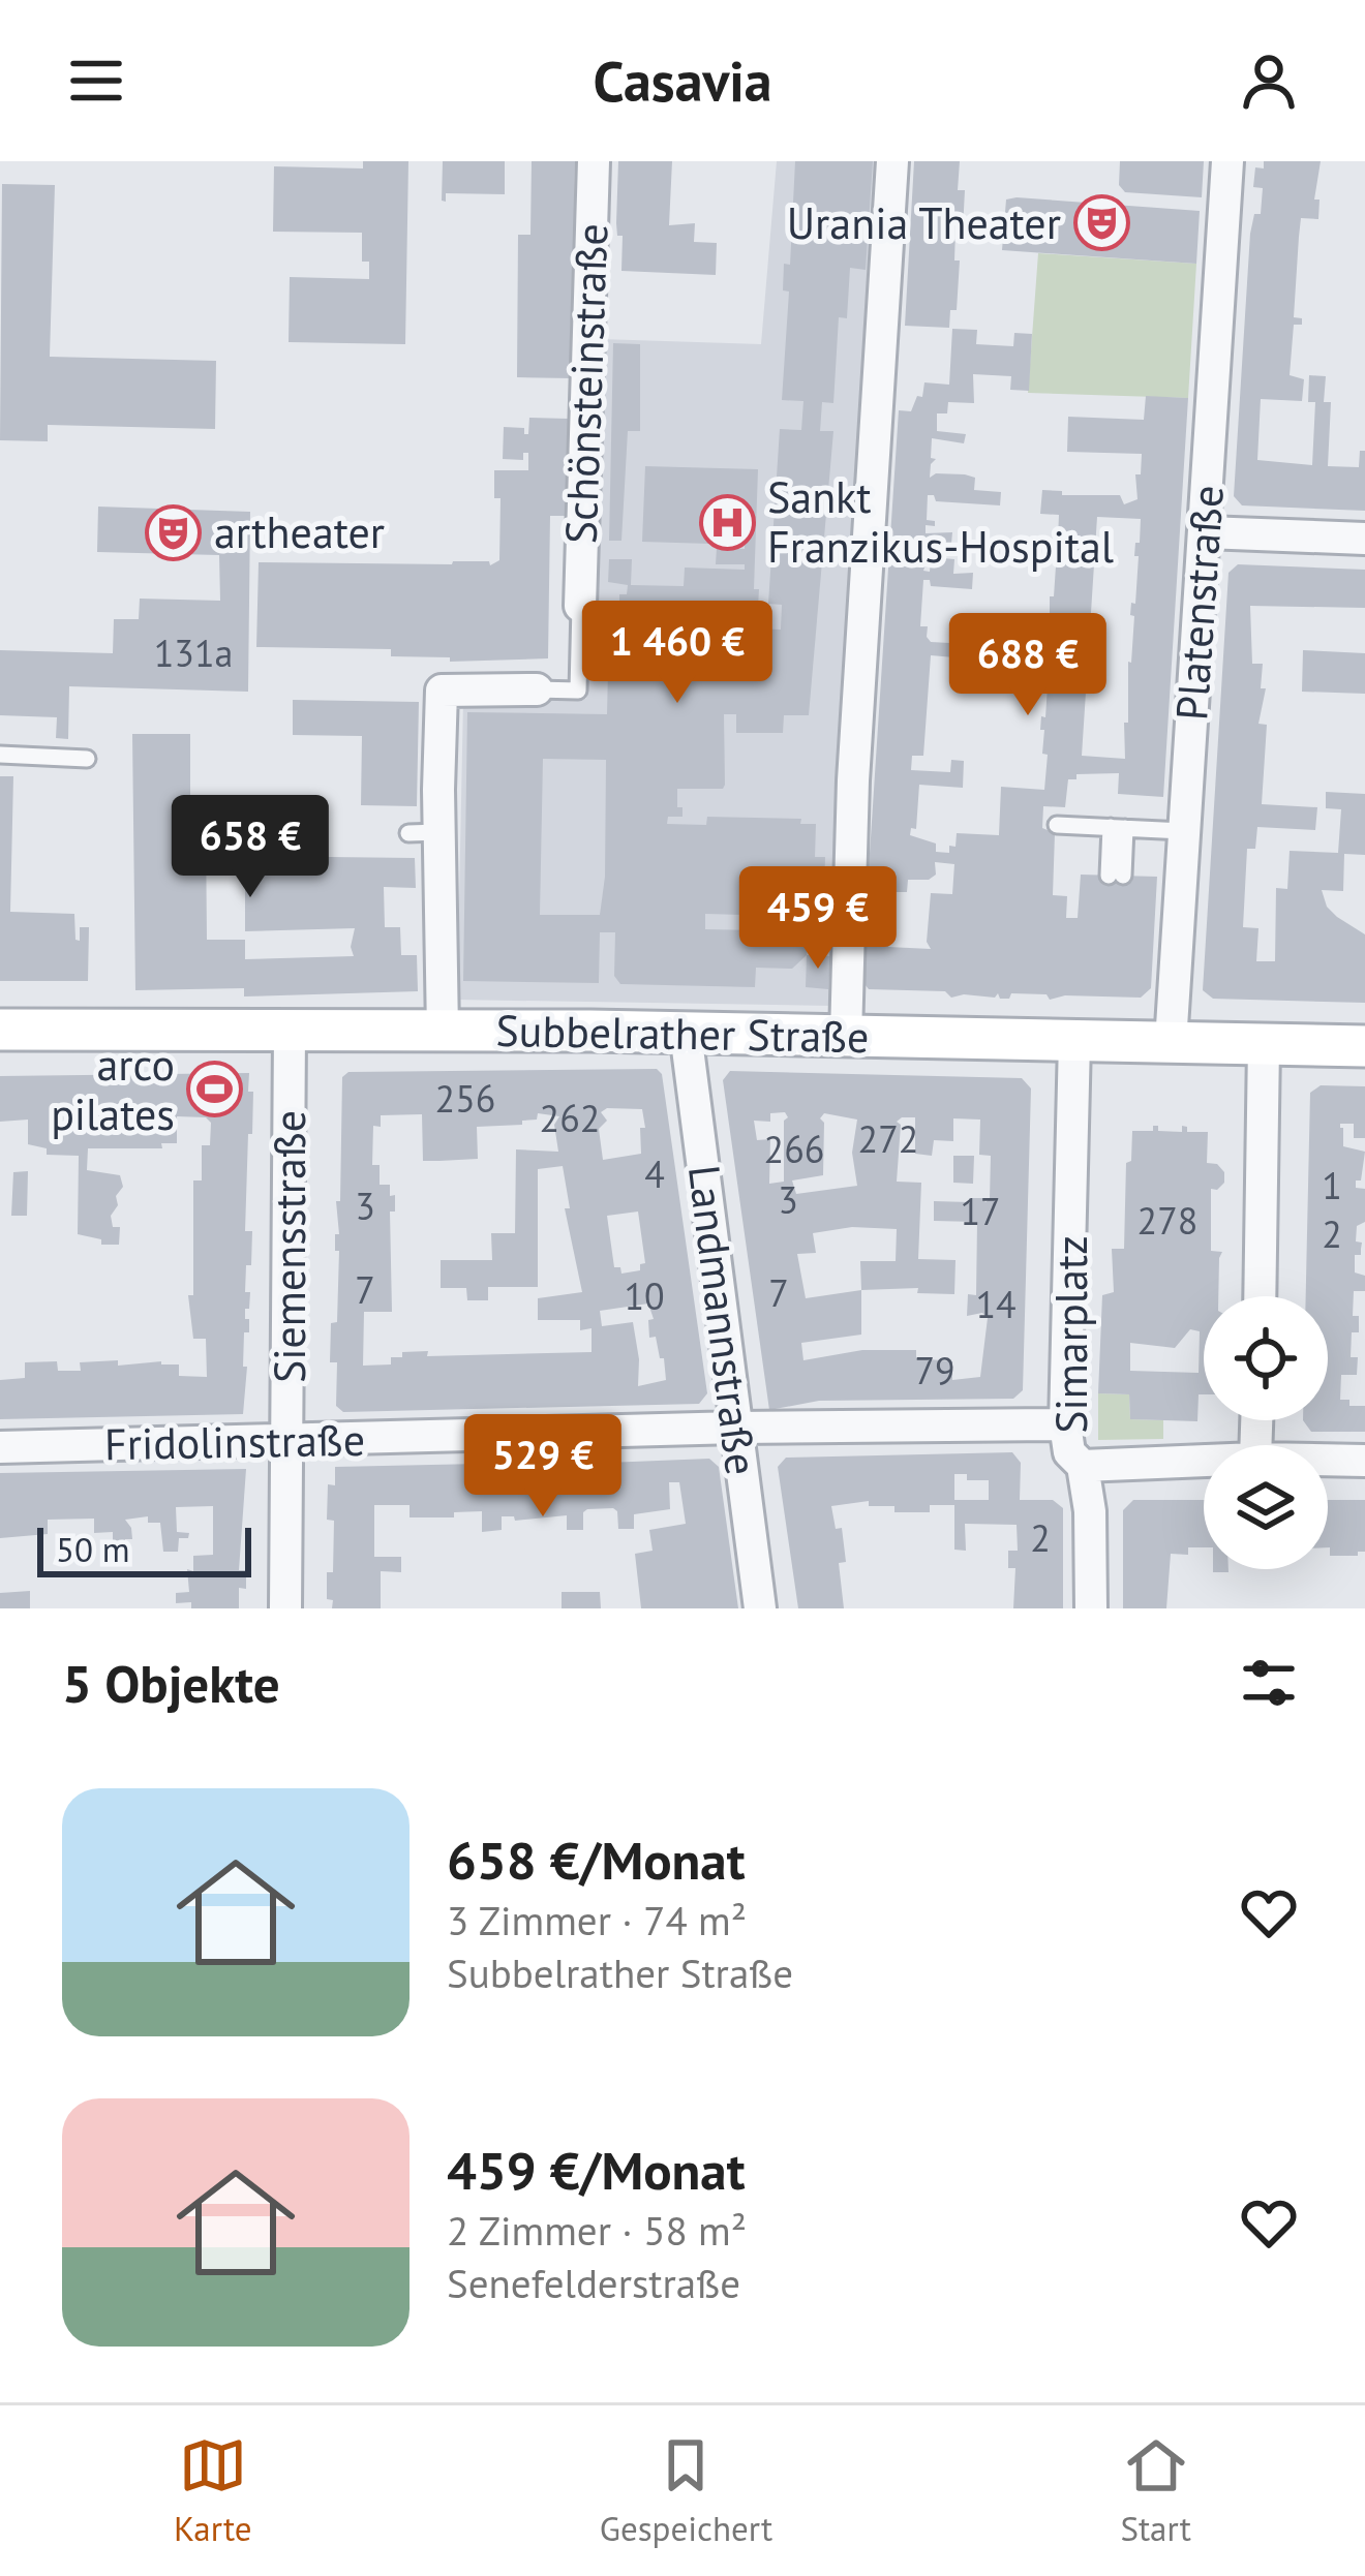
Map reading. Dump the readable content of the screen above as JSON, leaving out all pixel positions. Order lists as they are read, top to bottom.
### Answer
{
  "streets": {
    "main road": ["Subbelrather Straße"],
    "street": [
      "Schönsteinstraße",
      "Platenstraße",
      "Siemensstraße",
      "Landmannstraße",
      "Simarplatz",
      "Fridolinstraße"
    ]
  },
  "crossings": [
    ["Platenstraße", "Subbelrather Straße"],
    ["Subbelrather Straße", "Siemensstraße"],
    ["Subbelrather Straße", "Landmannstraße"],
    ["Subbelrather Straße", "Simarplatz"],
    ["Siemensstraße", "Fridolinstraße"],
    ["Landmannstraße", "Fridolinstraße"],
    ["Simarplatz", "Fridolinstraße"]
  ],
  "places": {
    "theatre": ["Urania Theater", "artheater"],
    "hospital": ["Sankt Franzikus-Hospital"],
    "sports": ["arco pilates"]
  },
  "house_numbers": [
    "131a",
    "256",
    "262",
    "272",
    "266",
    "4",
    "1",
    "3",
    "3",
    "17",
    "278",
    "2",
    "7",
    "7",
    "10",
    "14",
    "79",
    "2"
  ],
  "scale_bar": "50 m",
  "page": {
    "header": "Casavia",
    "price": [
      "1 460 €",
      "688 €",
      "658 €",
      "459 €",
      "529 €"
    ],
    "scale": "50 m",
    "heading": "5 Objekte",
    "list": [
      {
        "name": "658 €/Monat",
        "note": "3 Zimmer · 74 m² · Subbelrather Straße"
      },
      {
        "name": "459 €/Monat",
        "note": "2 Zimmer · 58 m² · Senefelderstraße"
      }
    ],
    "tabs": ["Karte", "Gespeichert", "Start"]
  }
}
